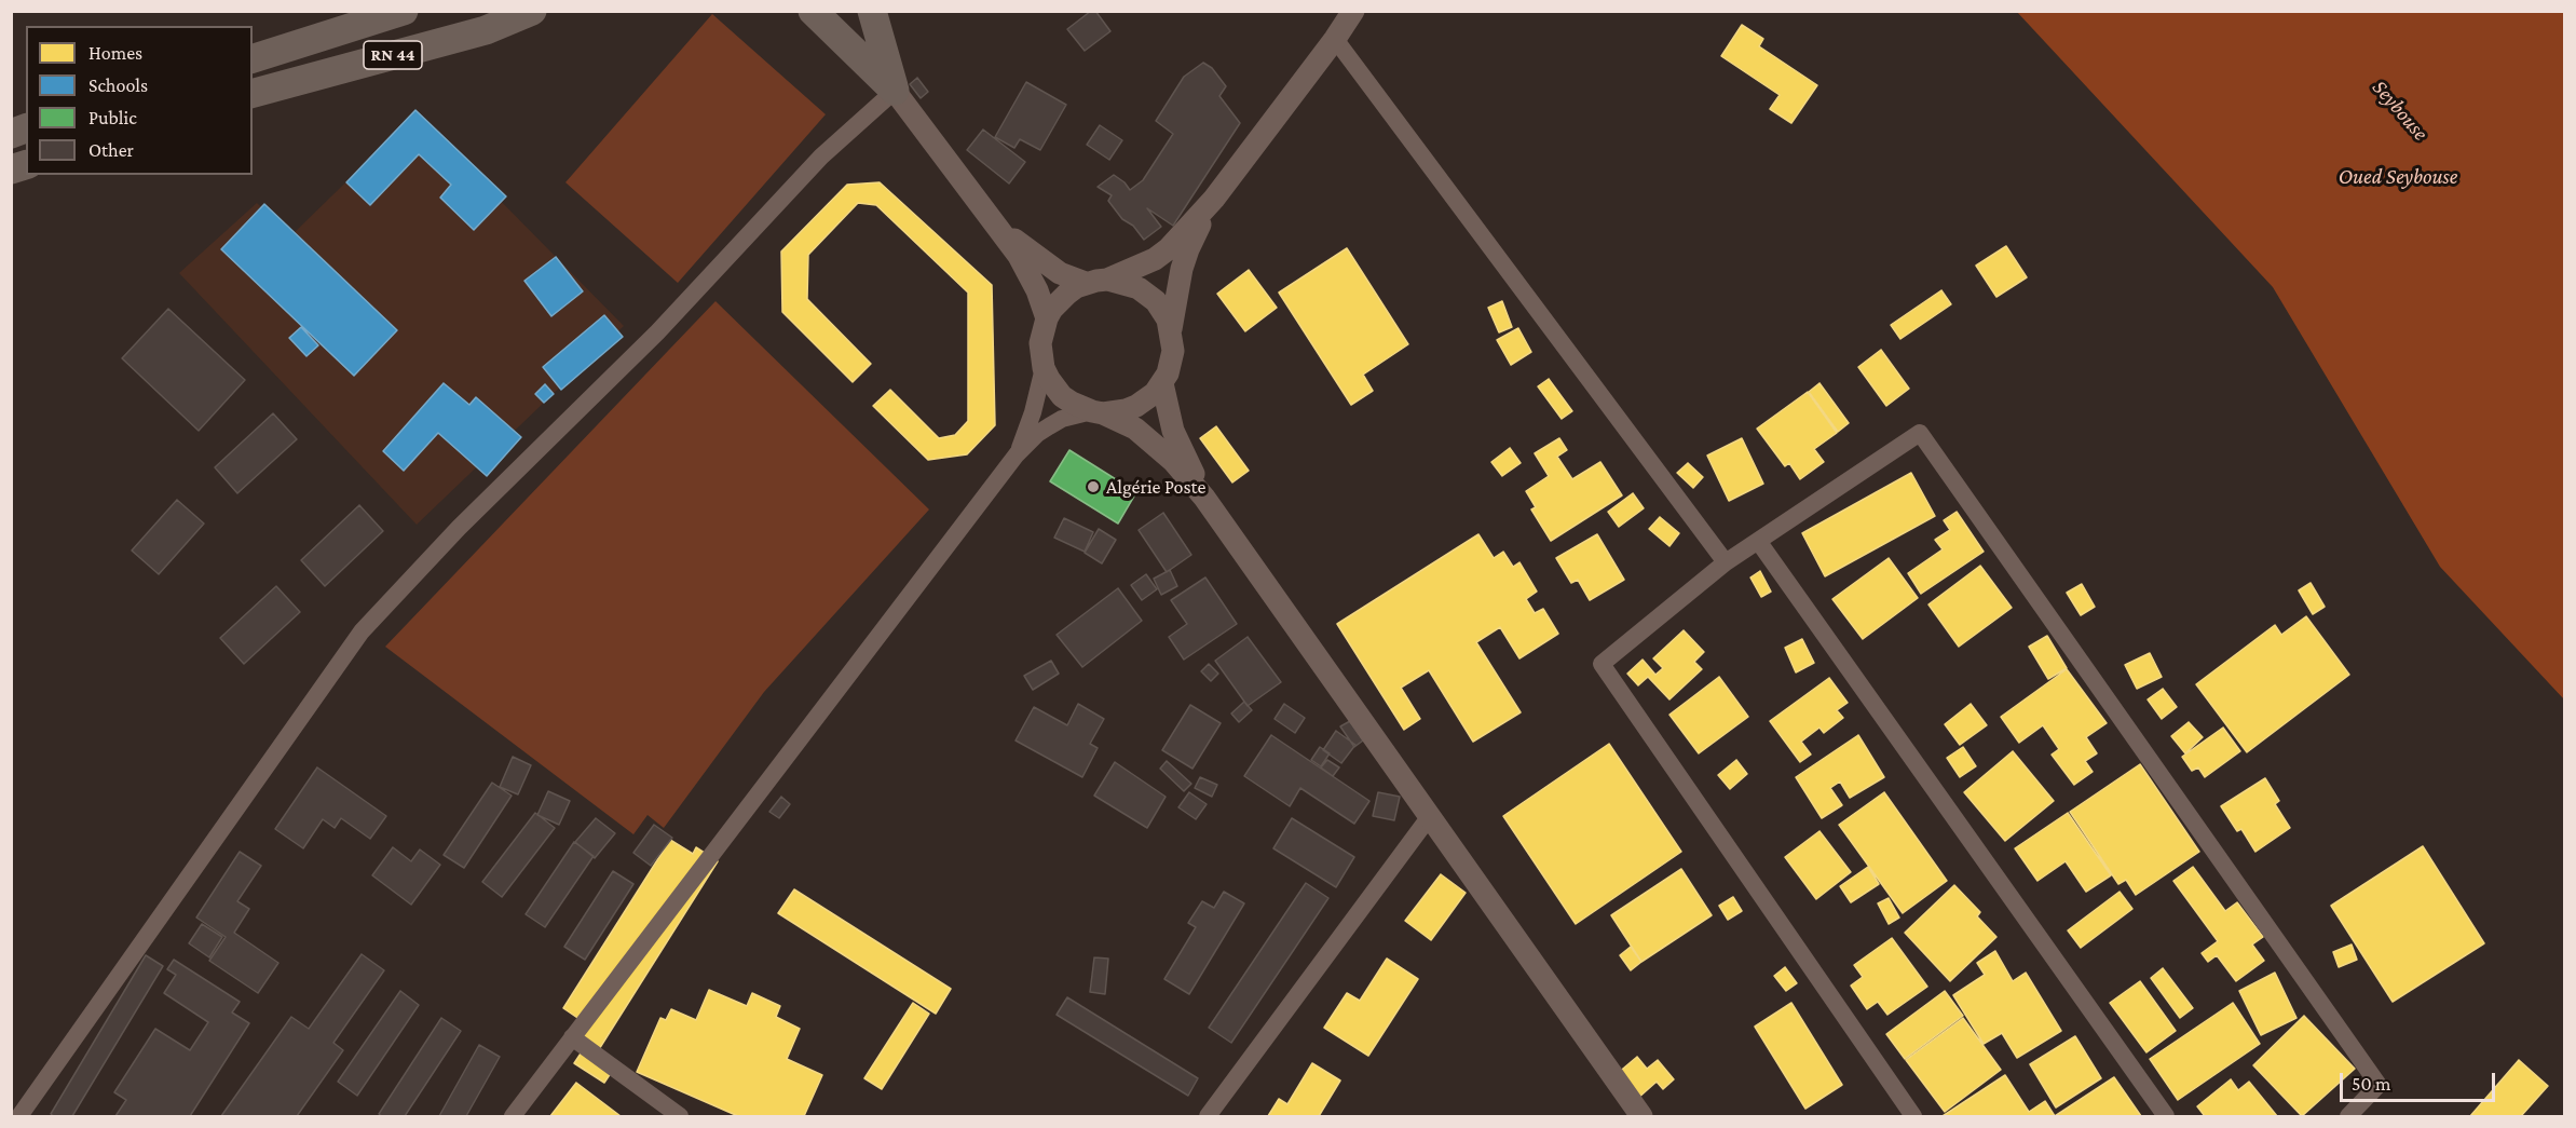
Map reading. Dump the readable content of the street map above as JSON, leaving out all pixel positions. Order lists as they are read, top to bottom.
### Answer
{
  "streets": {
    "highway": ["RN 44"]
  },
  "water": ["Seybouse", "Oued Seybouse"],
  "places": ["Algérie Poste"],
  "legend": [
    "Homes",
    "Schools",
    "Public",
    "Other"
  ],
  "scale_bar": "50 m"
}
